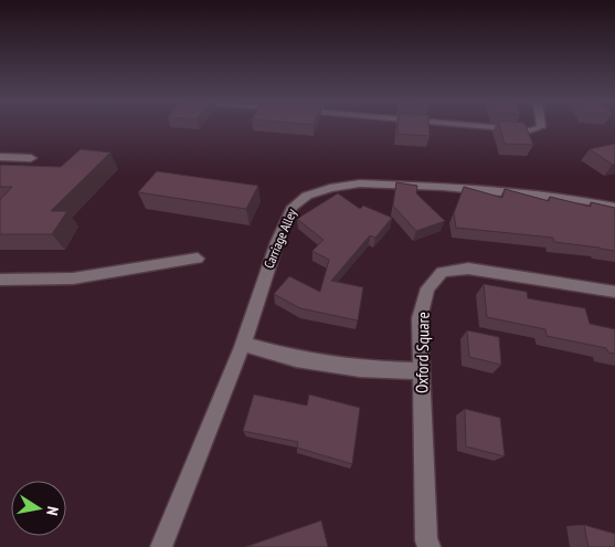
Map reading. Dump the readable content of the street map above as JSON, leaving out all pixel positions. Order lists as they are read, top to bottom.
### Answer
{
  "streets": {
    "street": ["Carriage Alley", "Oxford Square"]
  },
  "north": "right"
}
